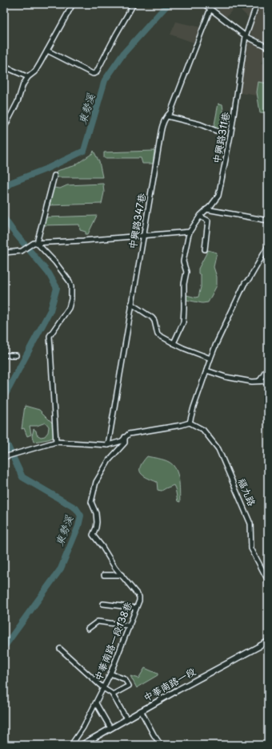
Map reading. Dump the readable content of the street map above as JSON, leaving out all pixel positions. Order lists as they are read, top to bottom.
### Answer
{
  "streets": {
    "main road": ["中華南路一段"],
    "street": [
      "中興路311巷",
      "中興路347巷",
      "福九路",
      "中華南路一段138巷"
    ]
  },
  "crossings": [
    ["中華南路一段138巷", "中華南路一段"]
  ],
  "water": ["東勢溪"]
}
